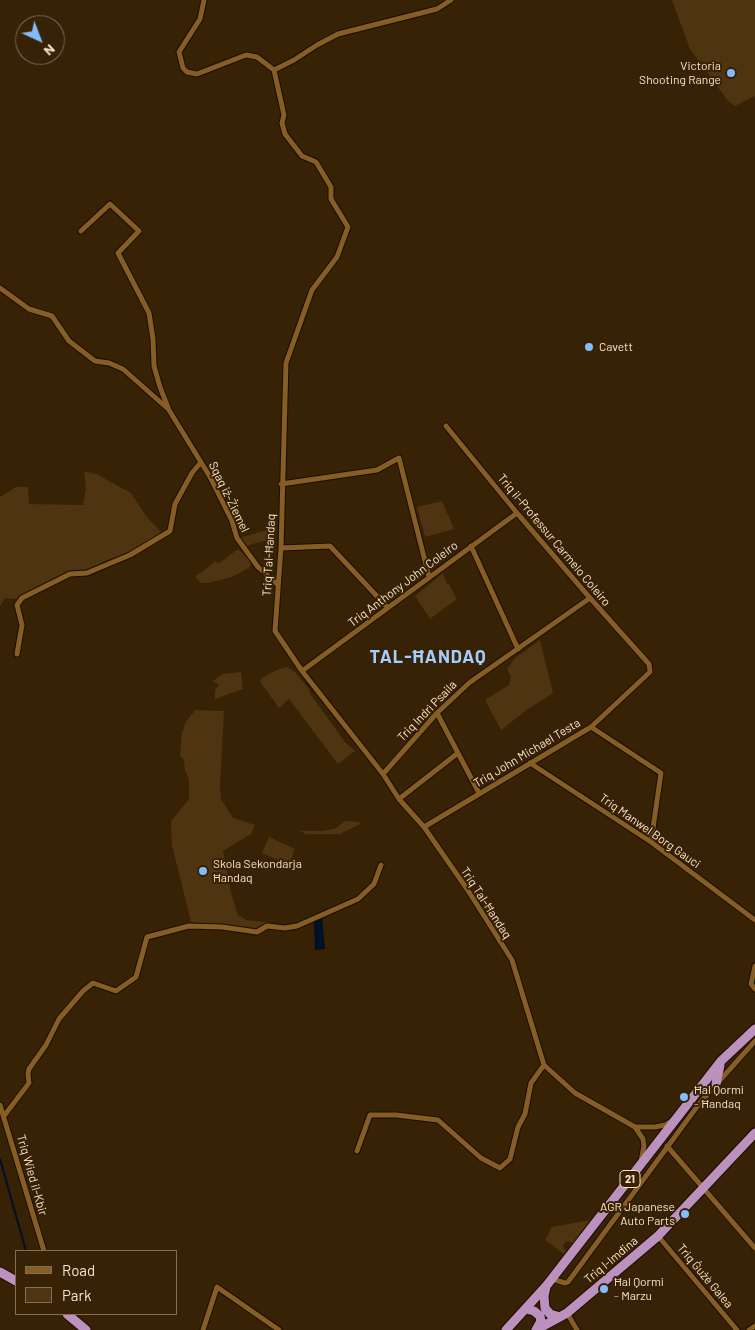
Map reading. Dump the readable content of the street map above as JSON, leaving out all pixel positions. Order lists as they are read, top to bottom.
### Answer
{
  "streets": {
    "highway": ["21", "Triq l-Imdina"],
    "street": [
      "Sqaq iż-Żiemel",
      "Triq il-Professur Carmelo Coleiro",
      "Triq Tal-Ħandaq",
      "Triq Anthony John Coleiro",
      "Triq Indrì Psaila",
      "Triq John Michael Testa",
      "Triq Manwel Borg Gauci",
      "Triq Wied il-Kbir",
      "Triq Ġużè Galea"
    ]
  },
  "crossings": [
    ["Sqaq iż-Żiemel", "Triq Tal-Ħandaq"],
    ["Triq il-Professur Carmelo Coleiro", "Triq Anthony John Coleiro"],
    ["Triq il-Professur Carmelo Coleiro", "Triq Indrì Psaila"],
    ["Triq il-Professur Carmelo Coleiro", "Triq John Michael Testa"],
    ["Triq Tal-Ħandaq", "Triq Anthony John Coleiro"],
    ["Triq Tal-Ħandaq", "Triq Indrì Psaila"],
    ["Triq Tal-Ħandaq", "Triq John Michael Testa"],
    ["Triq John Michael Testa", "Triq Manwel Borg Gauci"],
    ["Triq l-Imdina", "Triq Ġużè Galea"]
  ],
  "districts": ["TAL-ĦANDAQ"],
  "places": [
    "Victoria Shooting Range",
    "Cavett",
    "Skola Sekondarja Ħandaq",
    "Ħal Qormi - Ħandaq",
    "AGR Japanese Auto Parts",
    "Ħal Qormi - Marzu"
  ],
  "legend": ["Road", "Park"],
  "north": "bottom right"
}
